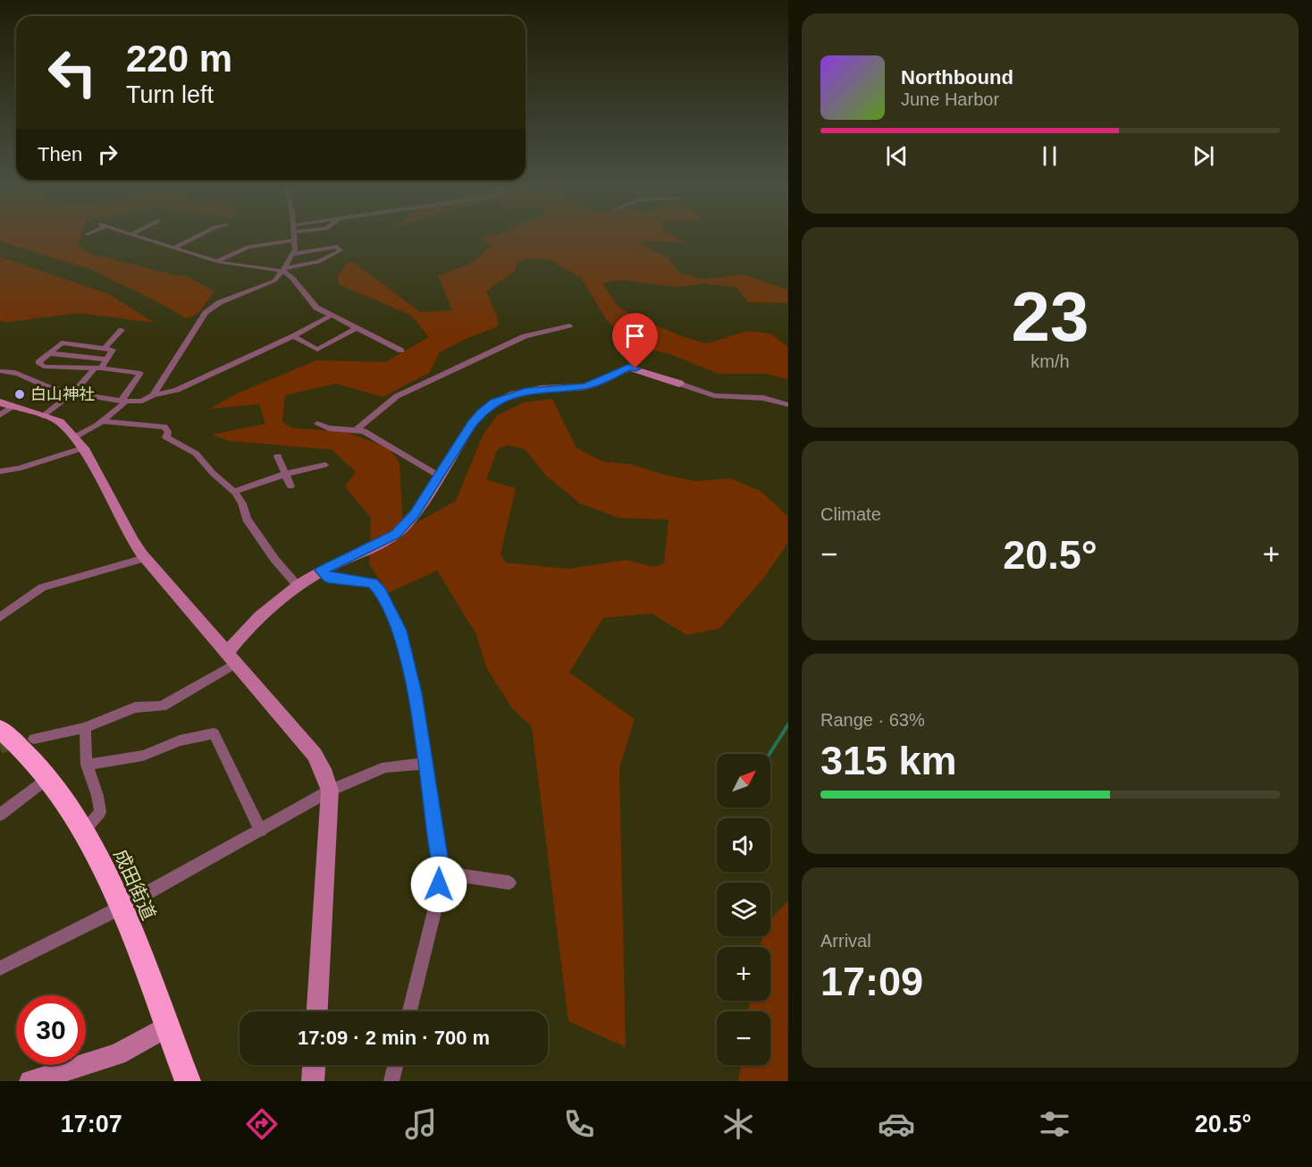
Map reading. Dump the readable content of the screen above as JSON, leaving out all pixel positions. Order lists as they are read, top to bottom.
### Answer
{
  "streets": {
    "highway": ["成田街道"]
  },
  "places": ["白山神社"],
  "north": "top right",
  "page": {
    "turn": ["220 m", "Turn left"],
    "song": ["Northbound", "June Harbor"],
    "then": "Then",
    "tile": [
      ["23", "km/h"],
      "Climate",
      ["Range · 63%", "315 km"],
      ["Arrival", "17:09"]
    ],
    "heat": ["−", "20.5°", "+"],
    "map_buttons": ["+", "−"],
    "limit": "30",
    "trip": "17:09 · 2 min · 700 m",
    "tabs": ["17:07", "20.5°"]
  }
}
